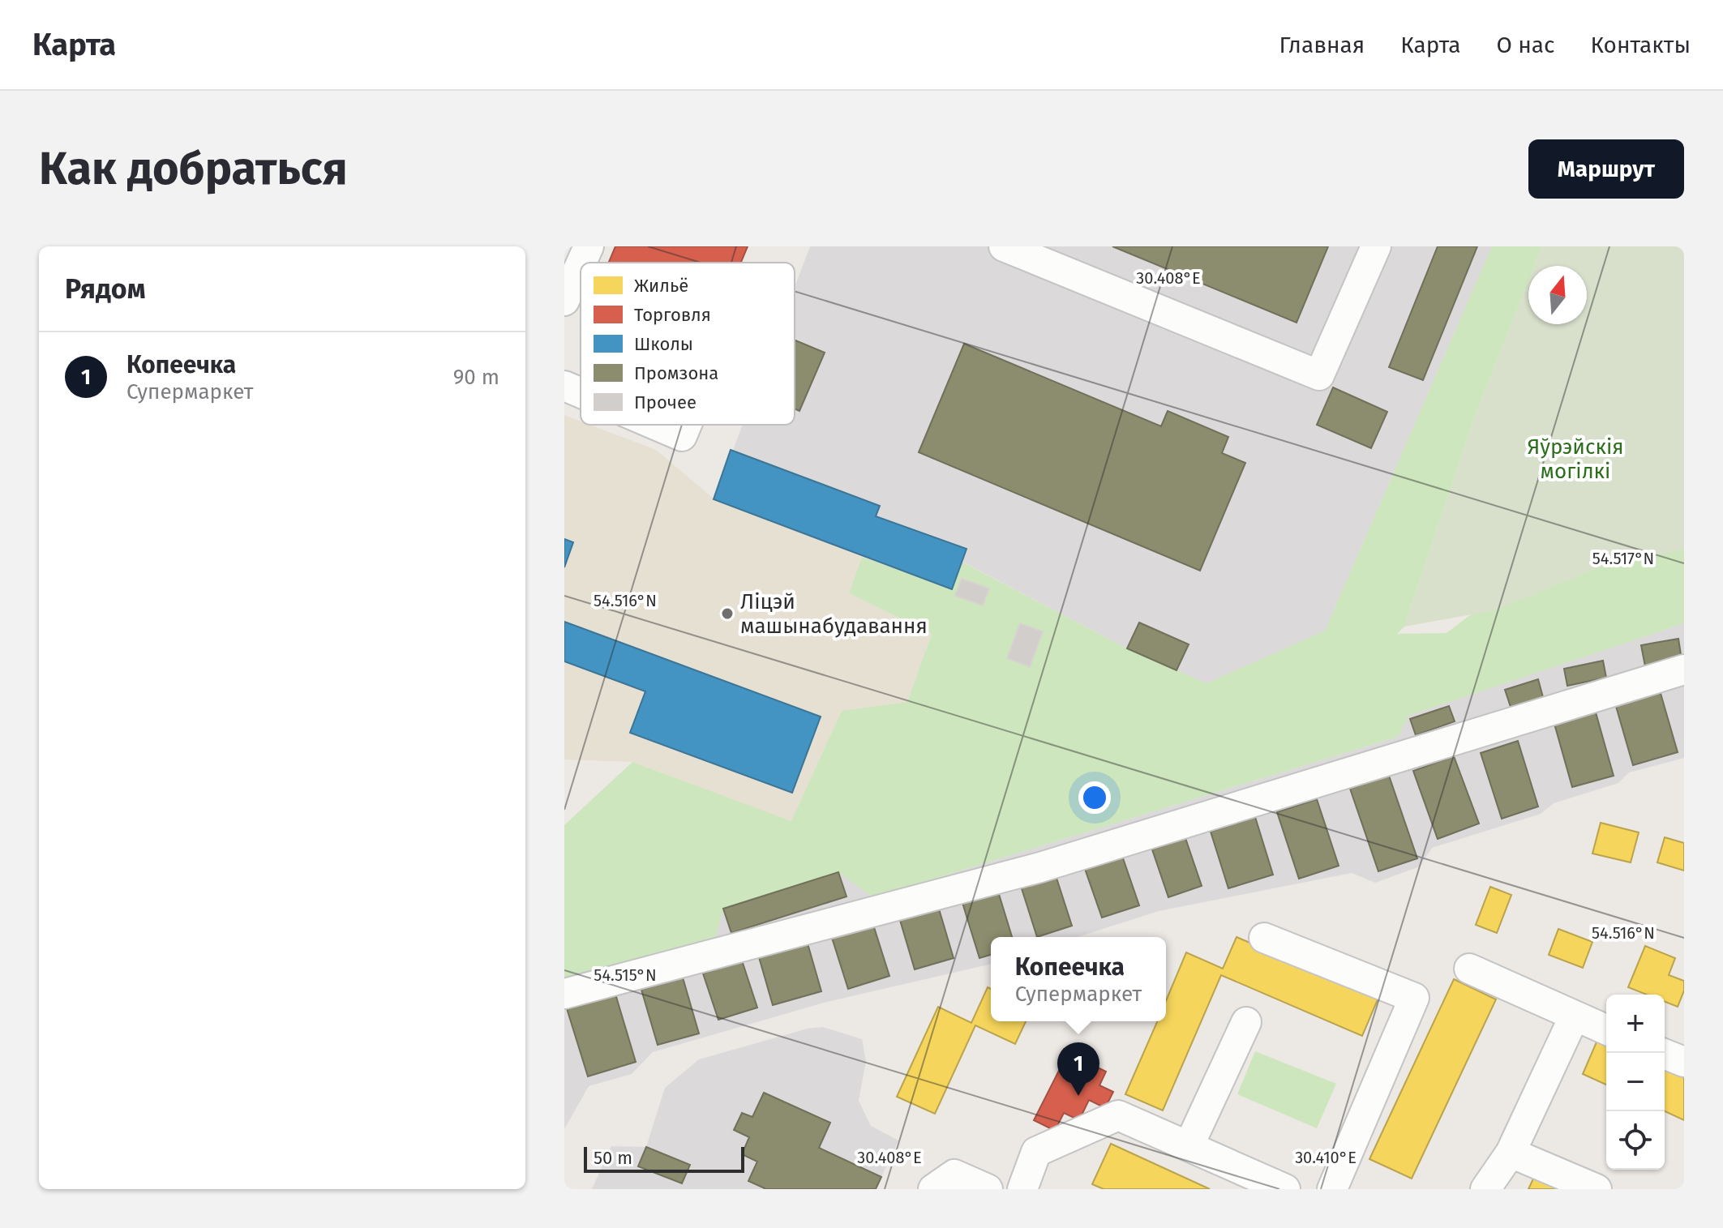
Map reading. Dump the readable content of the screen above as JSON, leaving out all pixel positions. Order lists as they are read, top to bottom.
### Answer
{
  "parks": ["Яўрэйскія могілкі"],
  "places": ["Ліцэй машынабудавання"],
  "legend": [
    "Жильё",
    "Торговля",
    "Школы",
    "Промзона",
    "Прочее"
  ],
  "scale_bar": "50 m",
  "north": "top",
  "page": {
    "header": "Карта",
    "nav": [
      "Главная",
      "Карта",
      "О нас",
      "Контакты"
    ],
    "buttons": "Маршрут",
    "title": "Как добраться",
    "heading": "Рядом",
    "list": [
      {
        "mark": "1",
        "name": "Копеечка",
        "note": "Супермаркет",
        "value": "90 m"
      }
    ],
    "popup": ["Копеечка", "Супермаркет"],
    "map_buttons": ["+", "−"],
    "pins": "1",
    "scale": "50 m"
  },
  "coordinates": [
    "30.408°E",
    "54.517°N",
    "54.516°N",
    "54.515°N",
    "30.410°E"
  ]
}
